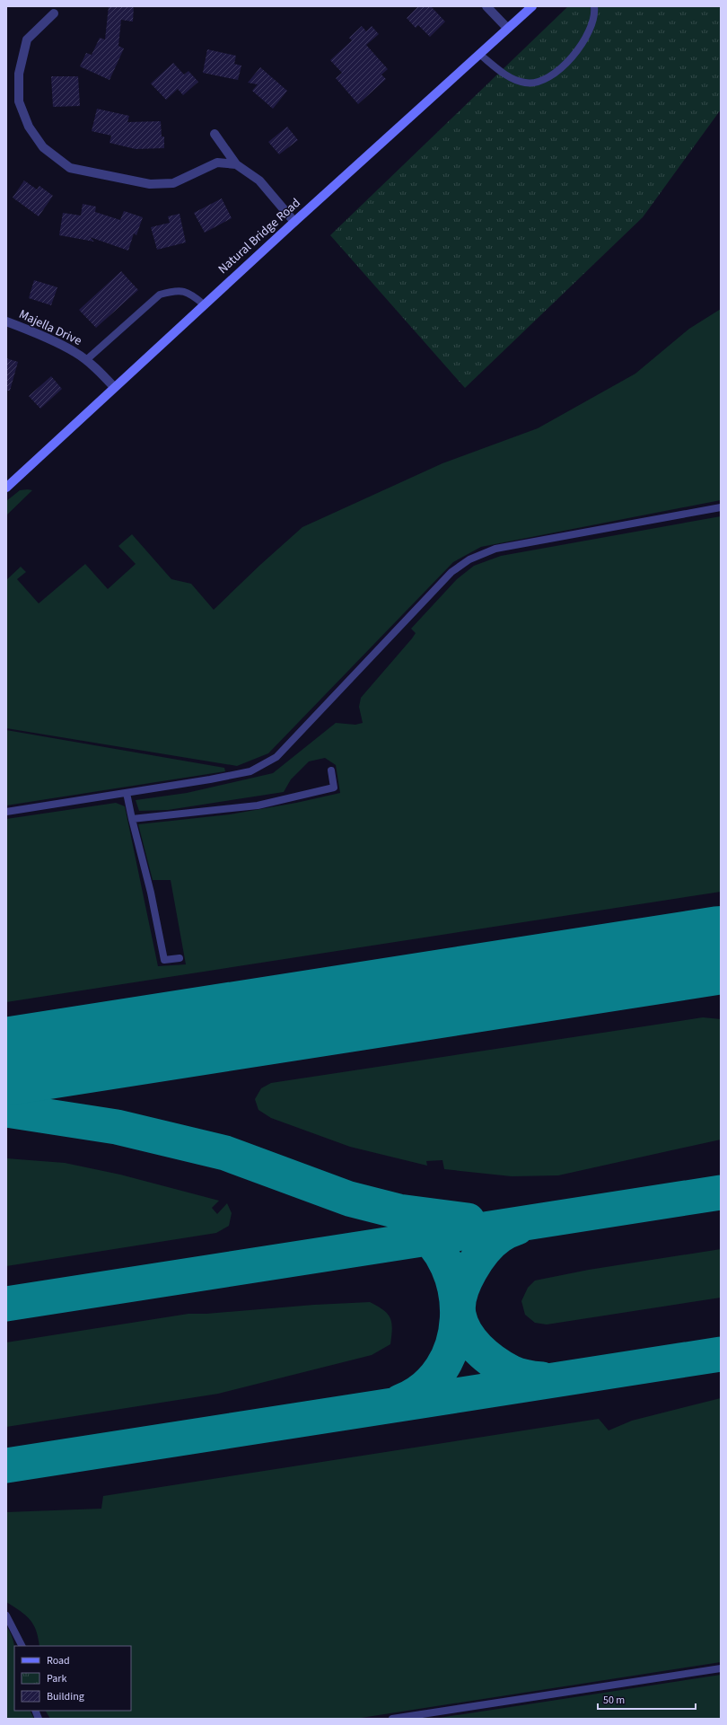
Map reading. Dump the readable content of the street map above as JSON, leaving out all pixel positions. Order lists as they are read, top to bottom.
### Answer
{
  "streets": {
    "main road": ["Natural Bridge Road"],
    "street": ["Majella Drive"]
  },
  "crossings": [
    ["Natural Bridge Road", "Majella Drive"]
  ],
  "legend": ["Road", "Park", "Building"],
  "scale_bar": "50 m"
}
